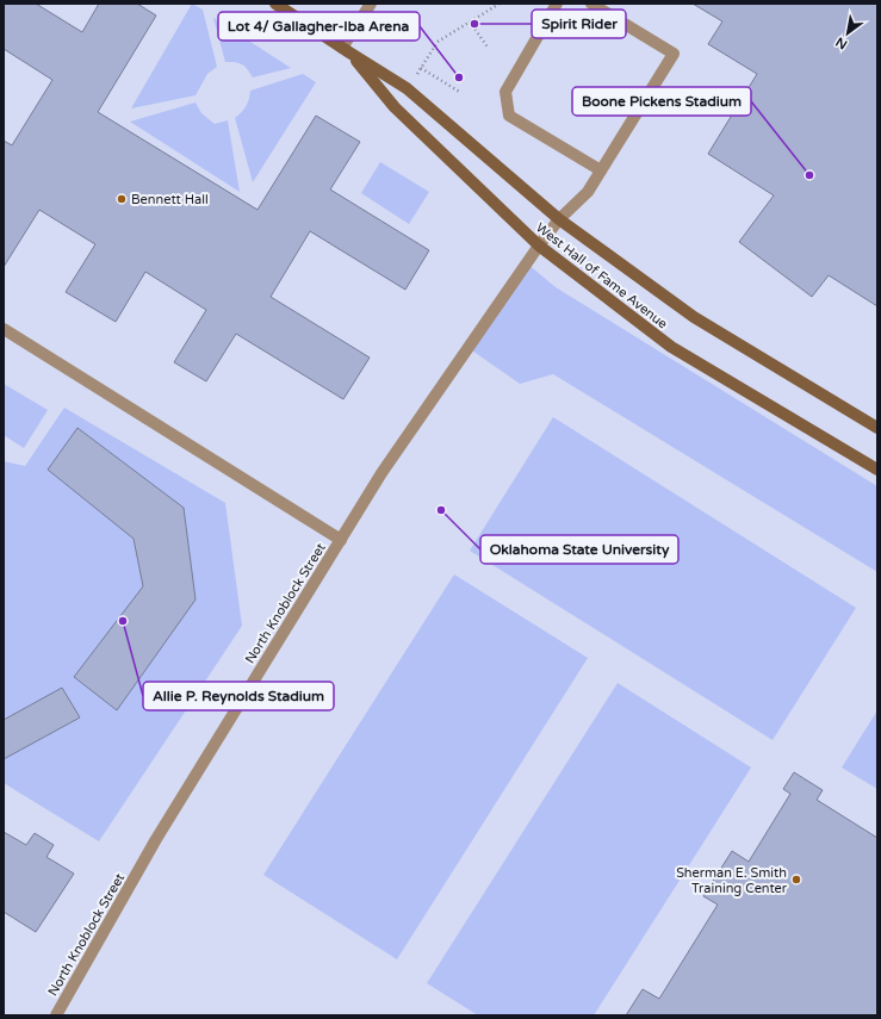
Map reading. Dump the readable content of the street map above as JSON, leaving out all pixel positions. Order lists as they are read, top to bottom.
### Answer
{
  "streets": {
    "main road": ["West Hall of Fame Avenue"],
    "street": ["North Knoblock Street"]
  },
  "crossings": [
    ["West Hall of Fame Avenue", "North Knoblock Street"]
  ],
  "places": [
    "Spirit Rider",
    "Lot 4/ Gallagher-Iba Arena",
    "Boone Pickens Stadium",
    "Bennett Hall",
    "Oklahoma State University",
    "Allie P. Reynolds Stadium",
    "Sherman E. Smith Training Center"
  ],
  "north": "bottom left"
}
